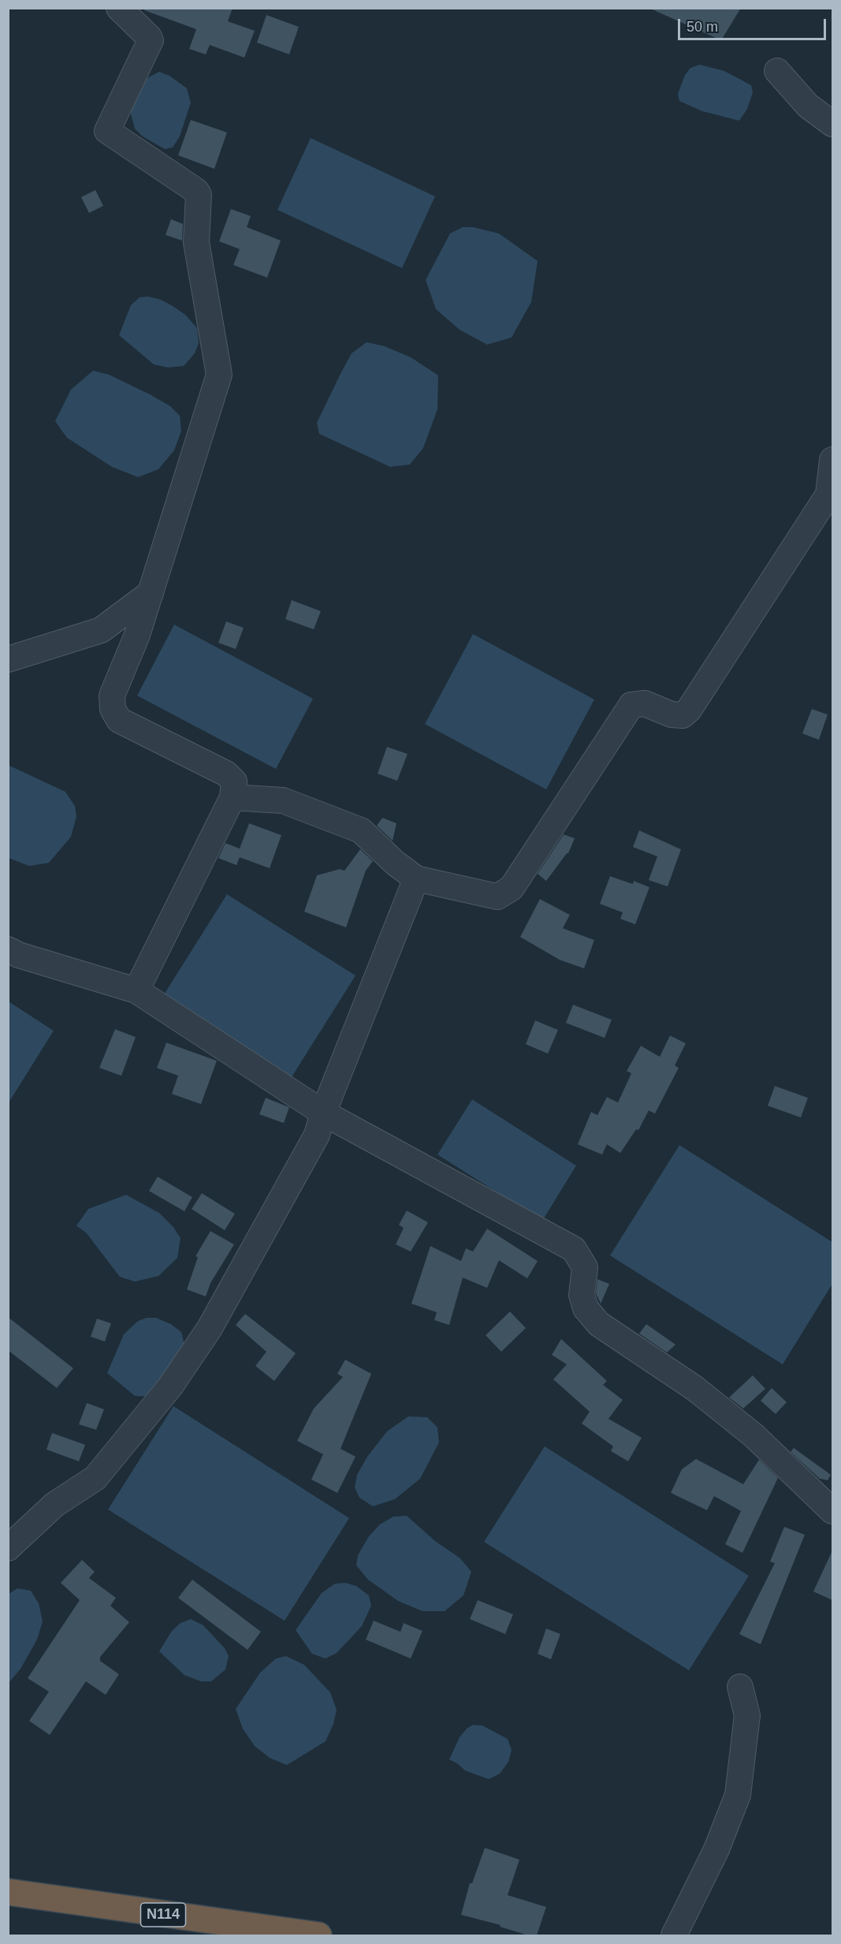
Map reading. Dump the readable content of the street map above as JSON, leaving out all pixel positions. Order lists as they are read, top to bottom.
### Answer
{
  "streets": {
    "highway": ["N114"]
  },
  "scale_bar": "50 m"
}
